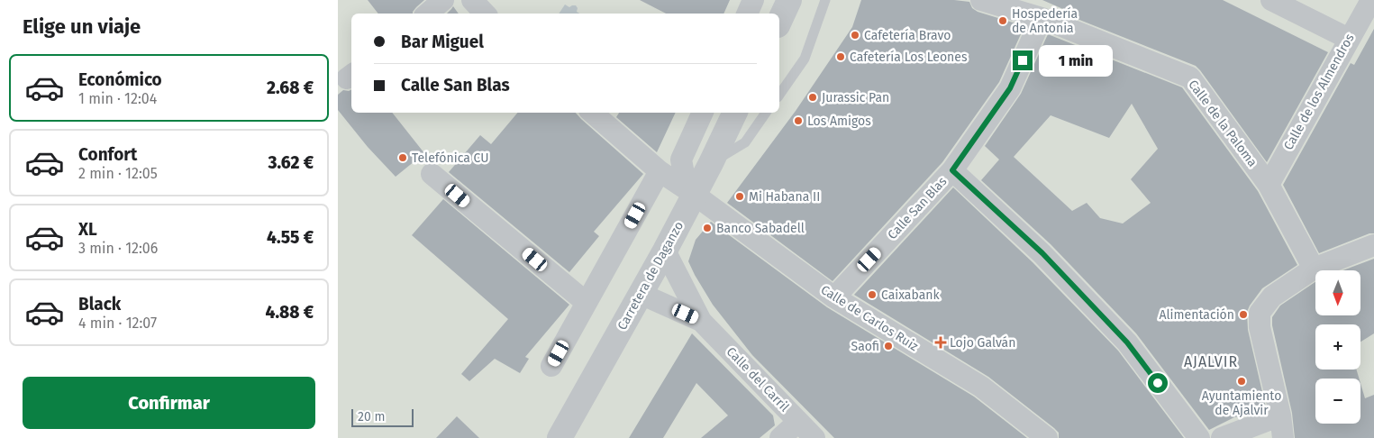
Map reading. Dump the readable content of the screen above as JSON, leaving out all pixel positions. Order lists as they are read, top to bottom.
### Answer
{
  "streets": {
    "street": [
      "Calle de los Almendros",
      "Calle de la Paloma",
      "Calle San Blas",
      "Carretera de Daganzo",
      "Calle de Carlos Ruiz",
      "Calle del Carril"
    ]
  },
  "crossings": [
    ["Calle de los Almendros", "Calle de la Paloma"],
    ["Calle de la Paloma", "Calle San Blas"],
    ["Calle San Blas", "Calle de Carlos Ruiz"],
    ["Carretera de Daganzo", "Calle de Carlos Ruiz"],
    ["Carretera de Daganzo", "Calle del Carril"]
  ],
  "districts": ["AJALVIR"],
  "places": {
    "other": [
      "Hospedería de Antonia",
      "Cafetería Bravo",
      "Cafetería Los Leones",
      "Jurassic Pan",
      "Los Amigos",
      "Telefónica CU",
      "Mi Habana II",
      "Banco Sabadell",
      "Caixabank",
      "Alimentación",
      "Saofi",
      "Ayuntamiento de Ajalvir"
    ],
    "health": ["Lojo Galván"]
  },
  "scale_bar": "20 m",
  "north": "bottom",
  "page": {
    "heading": "Elige un viaje",
    "banner": ["Bar Miguel", "Calle San Blas"],
    "bubble": "1 min",
    "list": [
      {
        "name": "Económico",
        "note": "1 min · 12:04",
        "value": "2.68 €"
      },
      {
        "name": "Confort",
        "note": "2 min · 12:05",
        "value": "3.62 €"
      },
      {
        "name": "XL",
        "note": "3 min · 12:06",
        "value": "4.55 €"
      },
      {
        "name": "Black",
        "note": "4 min · 12:07",
        "value": "4.88 €"
      }
    ],
    "map_buttons": ["+", "−"],
    "buttons": "Confirmar",
    "scale": "20 m"
  }
}
